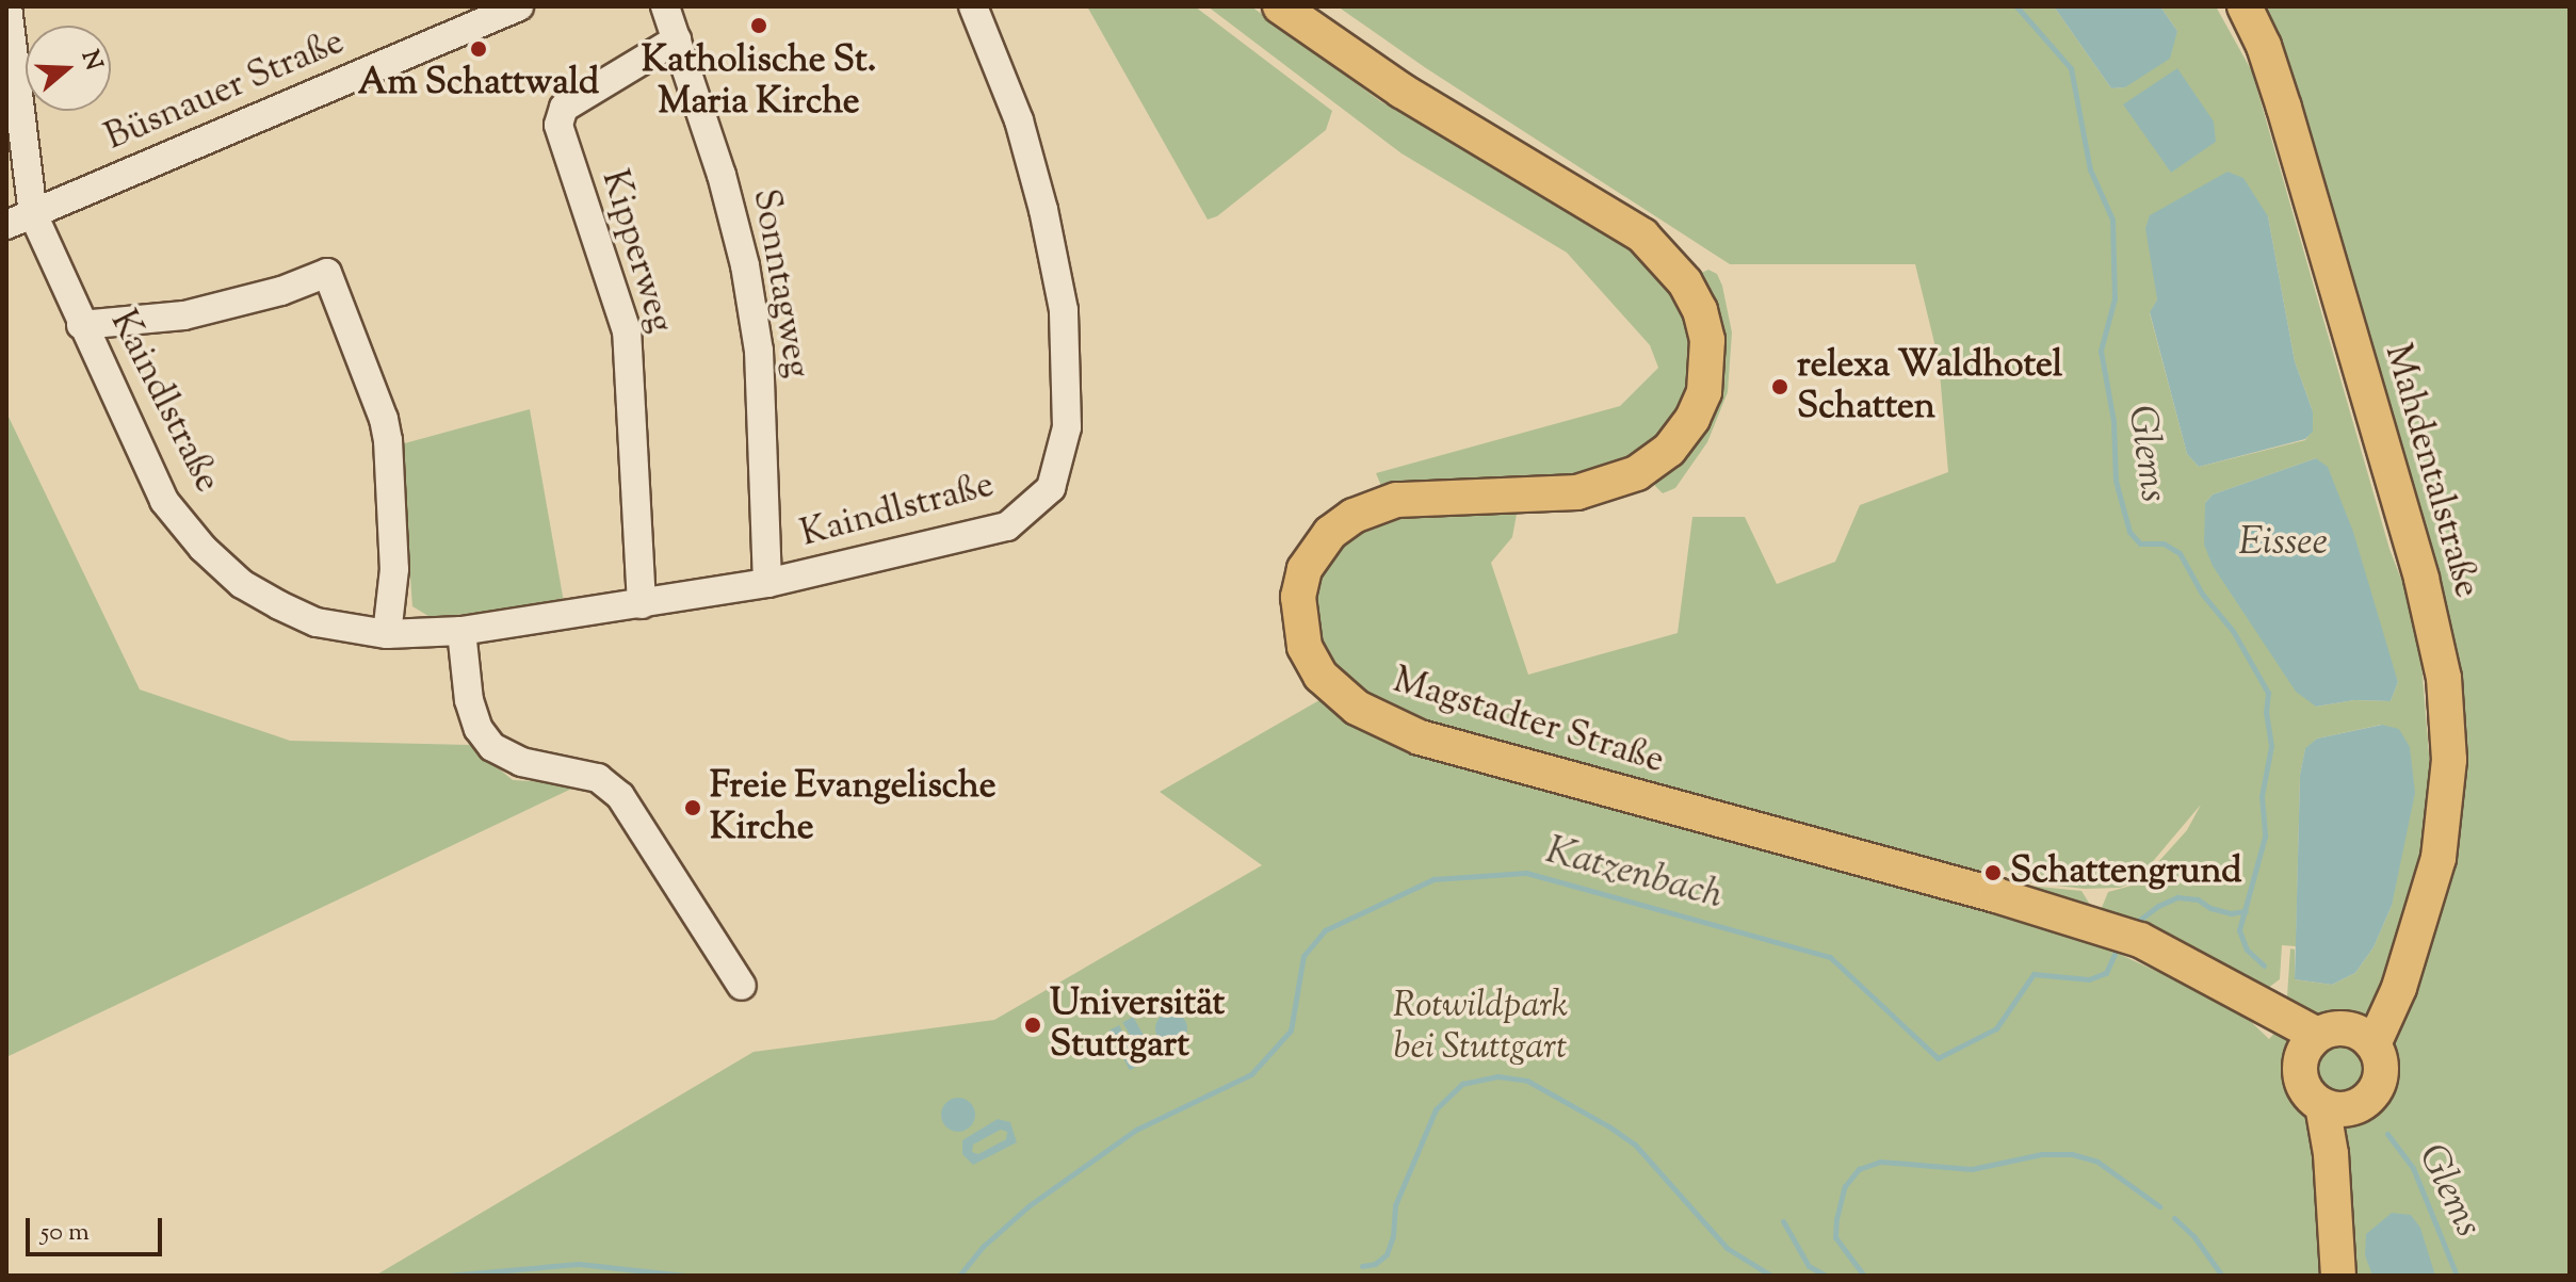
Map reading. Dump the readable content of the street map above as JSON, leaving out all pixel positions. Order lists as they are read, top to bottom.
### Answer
{
  "streets": {
    "main road": ["Mahdentalstraße", "Magstadter Straße"],
    "street": [
      "Büsnauer Straße",
      "Kipperweg",
      "Sonntagweg",
      "Kaindlstraße"
    ]
  },
  "crossings": [
    ["Büsnauer Straße", "Kaindlstraße"],
    ["Kipperweg", "Sonntagweg"],
    ["Kipperweg", "Kaindlstraße"],
    ["Sonntagweg", "Kaindlstraße"],
    ["Mahdentalstraße", "Magstadter Straße"]
  ],
  "water": ["Glems", "Eissee", "Katzenbach"],
  "parks": ["Rotwildpark bei Stuttgart"],
  "places": [
    "Katholische St. Maria Kirche",
    "Am Schattwald",
    "relexa Waldhotel Schatten",
    "Freie Evangelische Kirche",
    "Schattengrund",
    "Universität Stuttgart"
  ],
  "scale_bar": "50 m",
  "north": "right"
}
